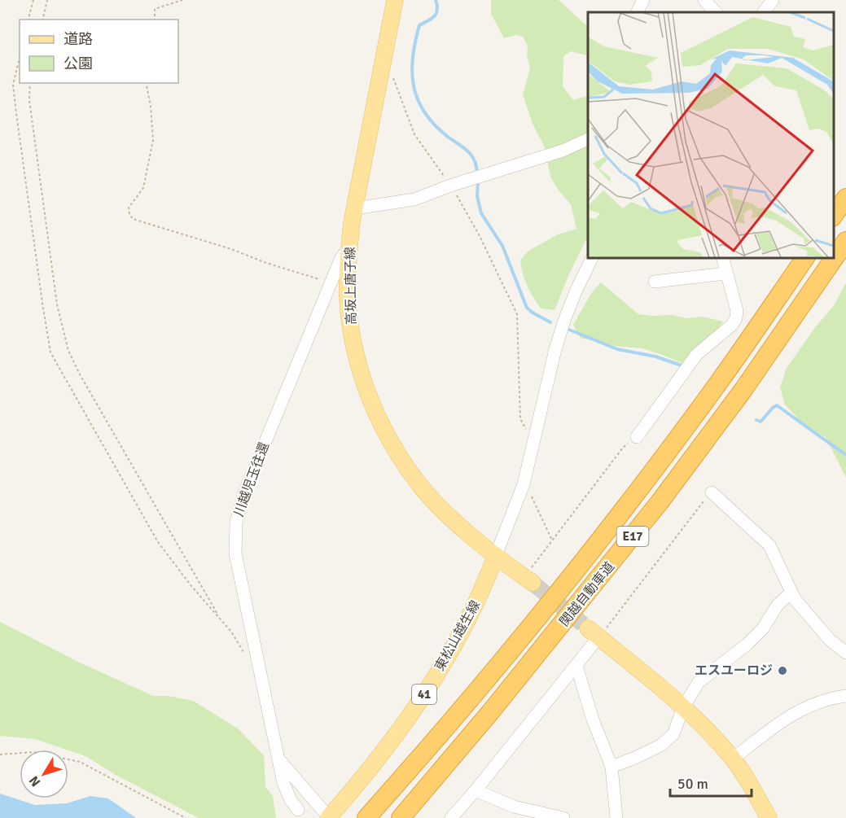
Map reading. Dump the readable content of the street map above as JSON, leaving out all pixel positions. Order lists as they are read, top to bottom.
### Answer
{
  "streets": {
    "highway": ["E17", "関越自動車道"],
    "main road": ["高坂上唐子線", "東松山越生線", "41"],
    "street": ["川越児玉往還"]
  },
  "crossings": [
    ["高坂上唐子線", "川越児玉往還"],
    ["高坂上唐子線", "東松山越生線"]
  ],
  "places": ["エスユーロジ"],
  "legend": ["道路", "公園"],
  "scale_bar": "50 m",
  "north": "bottom left"
}
